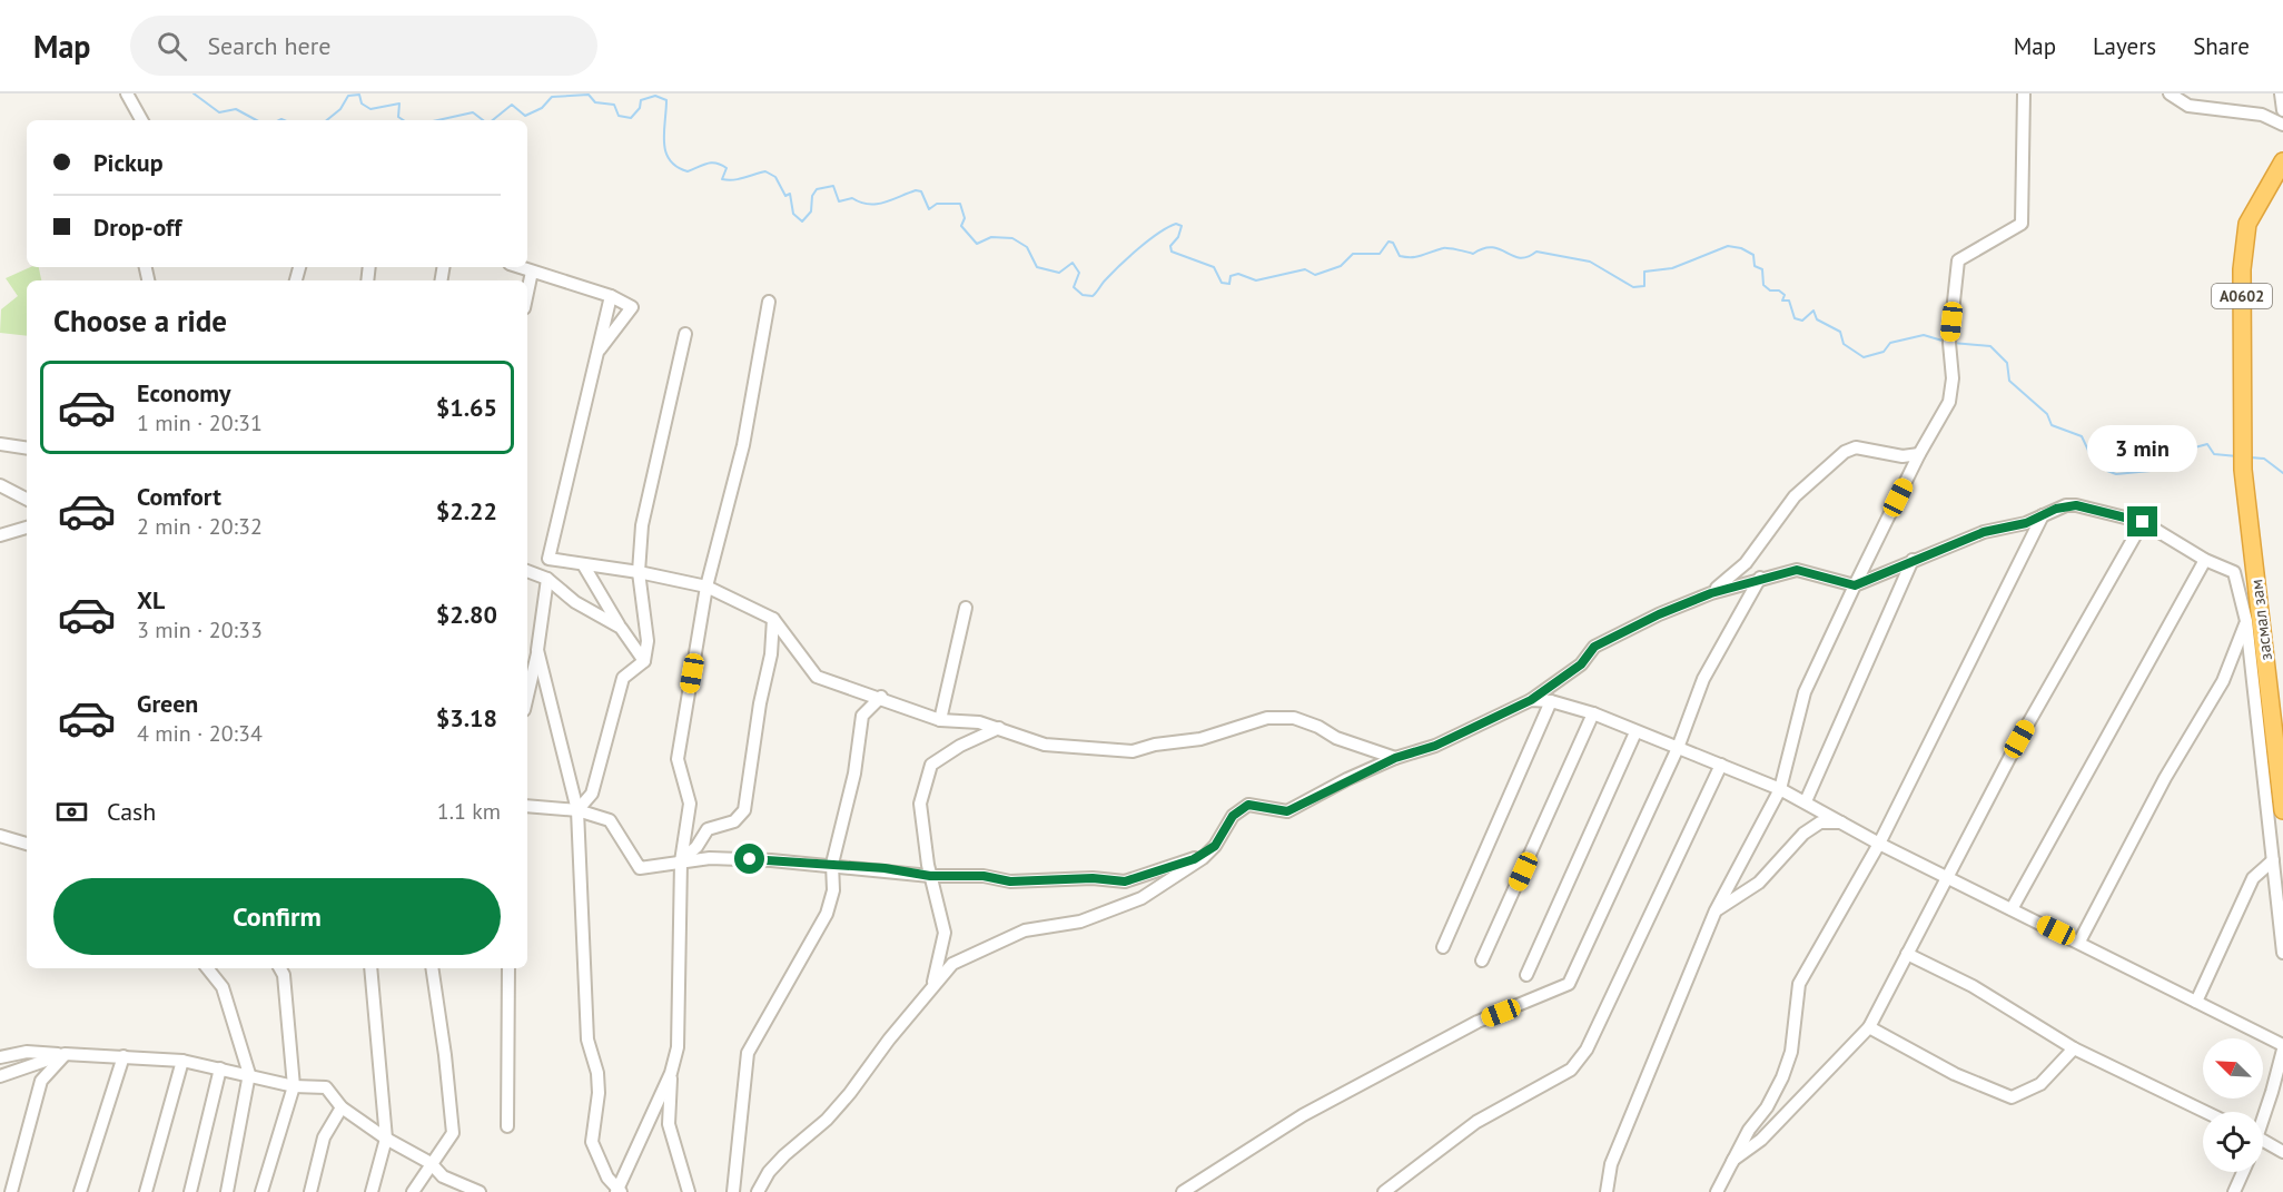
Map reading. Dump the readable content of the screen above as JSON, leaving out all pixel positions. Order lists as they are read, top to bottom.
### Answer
{
  "streets": {
    "highway": ["A0602", "засмал зам"]
  },
  "north": "top left",
  "page": {
    "header": "Map",
    "search": "Search here",
    "nav": ["Map", "Layers", "Share"],
    "banner": ["Pickup", "Drop-off"],
    "heading": "Choose a ride",
    "list": [
      {
        "name": "Economy",
        "note": "1 min · 20:31",
        "value": "$1.65"
      },
      {
        "name": "Comfort",
        "note": "2 min · 20:32",
        "value": "$2.22"
      },
      {
        "name": "XL",
        "note": "3 min · 20:33",
        "value": "$2.80"
      },
      {
        "name": "Green",
        "note": "4 min · 20:34",
        "value": "$3.18"
      }
    ],
    "bubble": "3 min",
    "pay": ["Cash", "1.1 km"],
    "buttons": "Confirm"
  }
}
